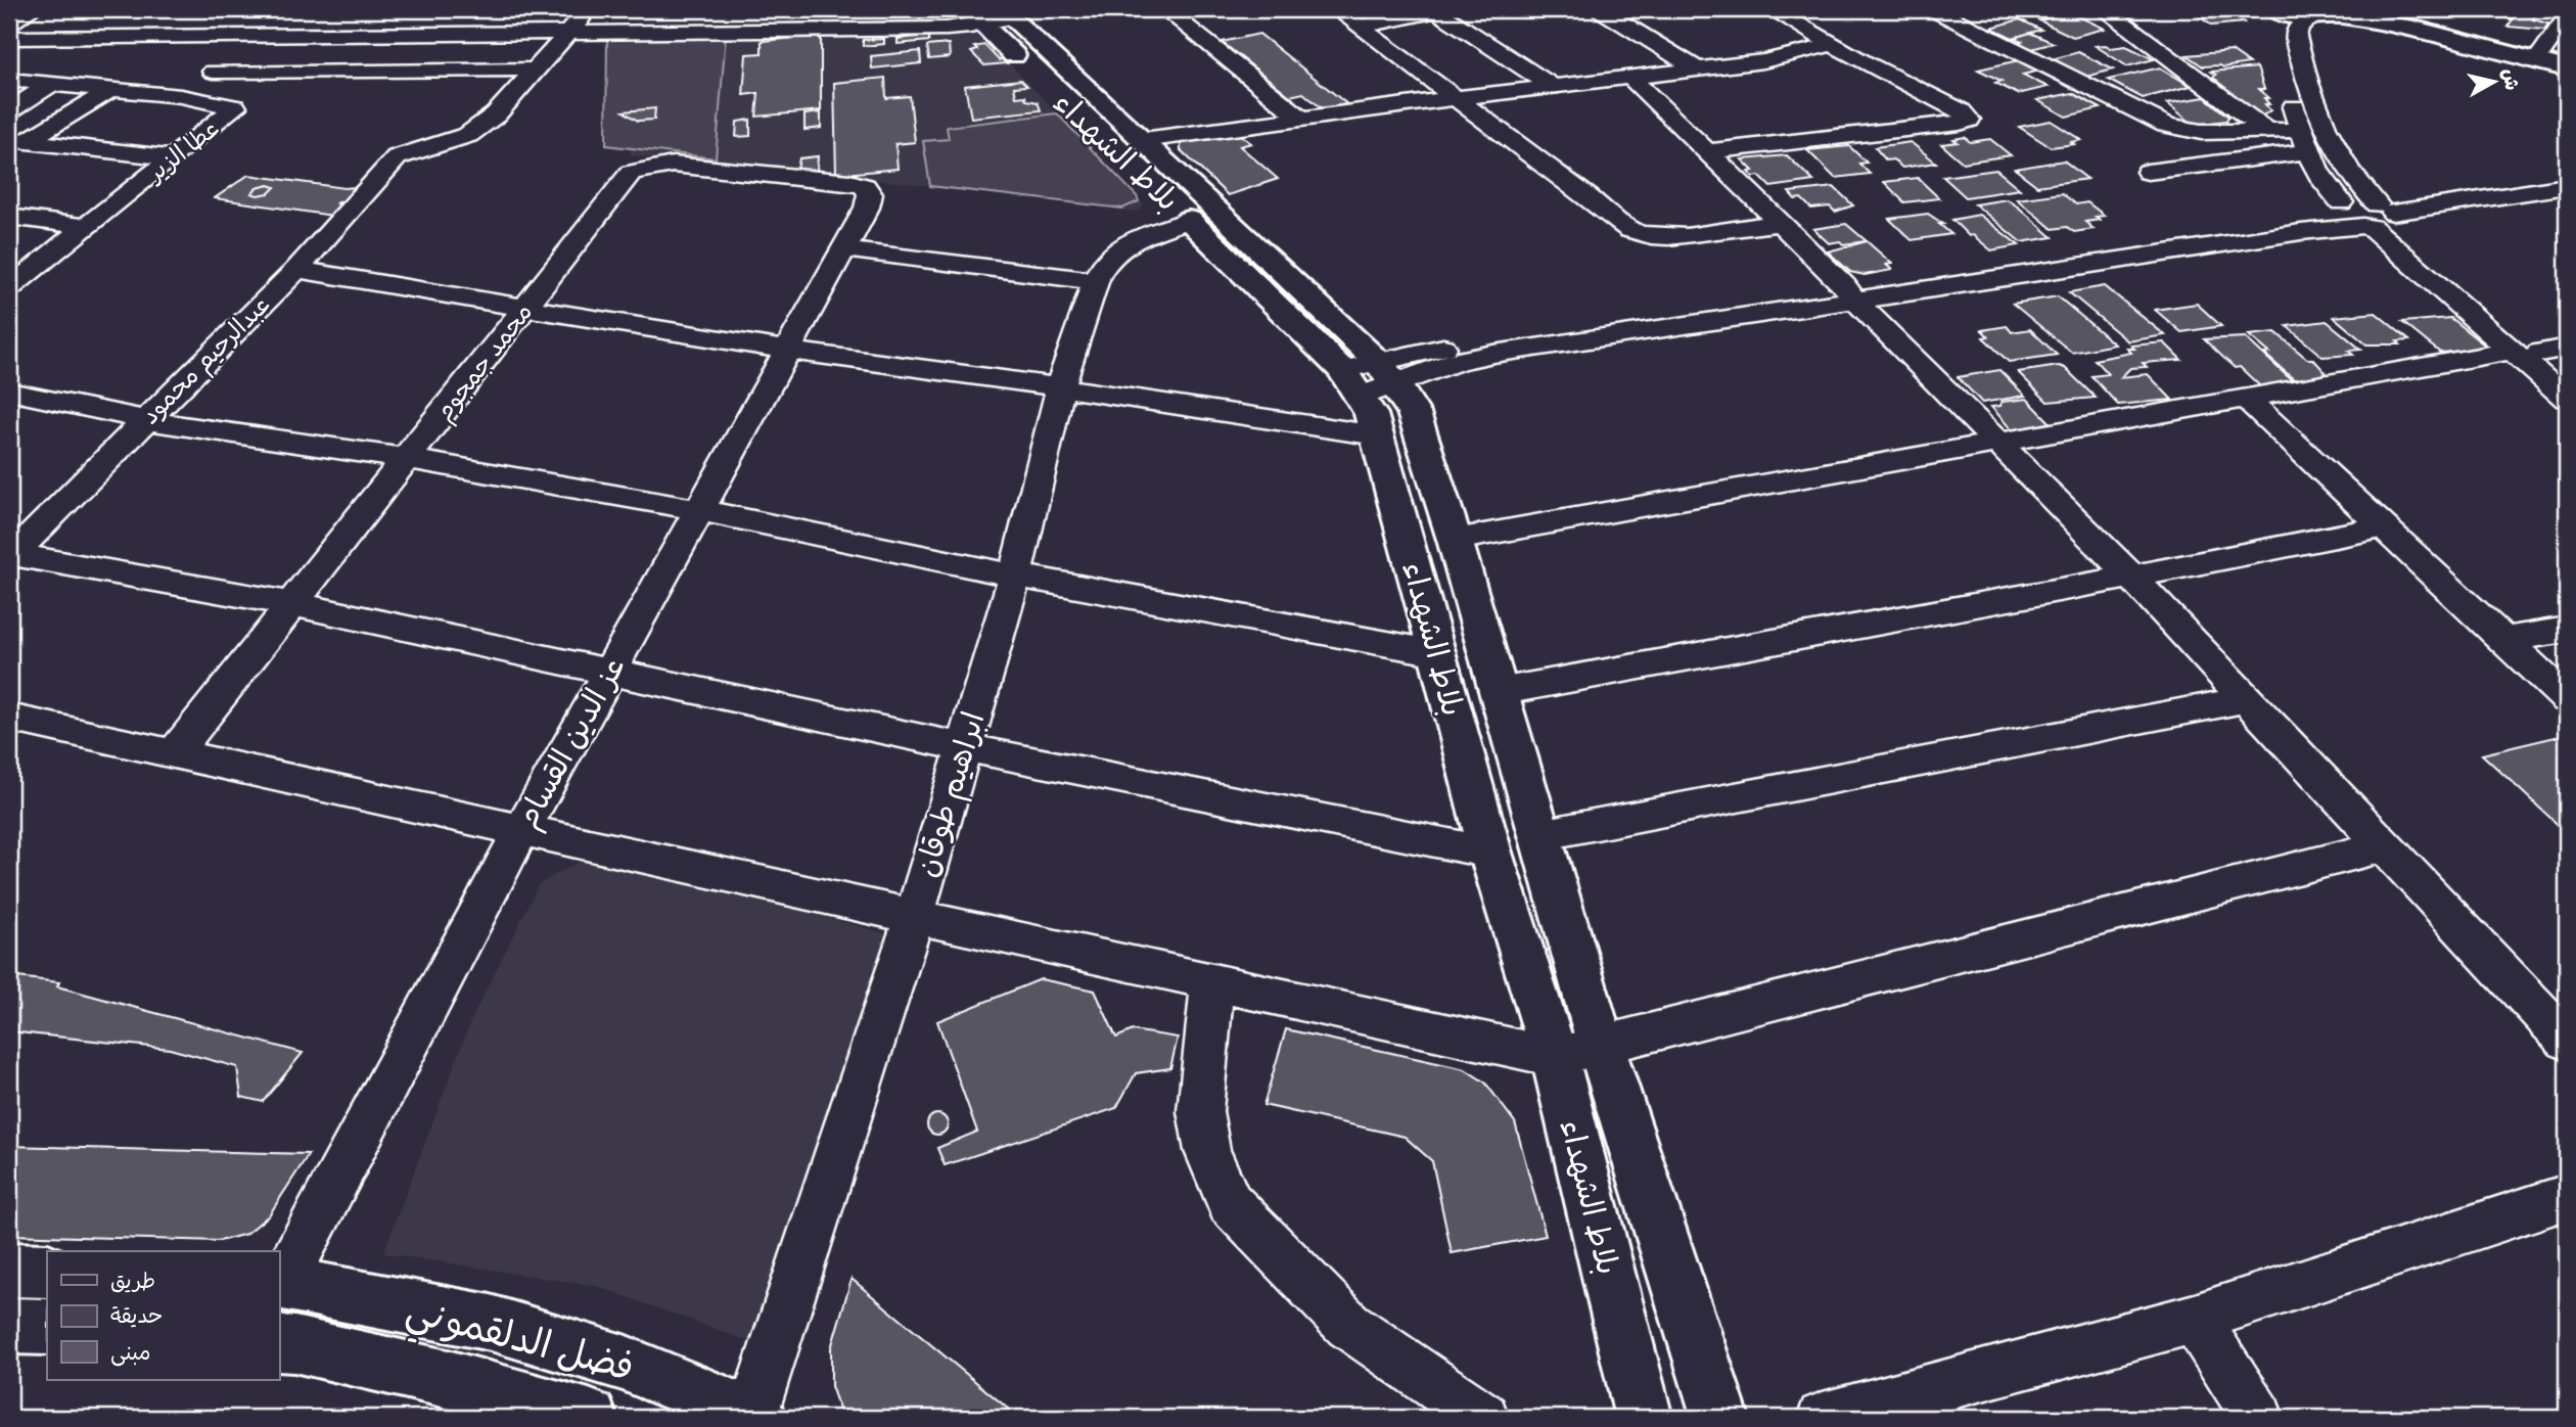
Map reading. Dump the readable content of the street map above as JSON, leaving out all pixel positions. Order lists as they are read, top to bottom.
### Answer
{
  "streets": {
    "main road": ["بلاط الشهداء", "فضل الدلقموني"],
    "street": [
      "عطا الزير",
      "عبدالرحيم محمود",
      "محمد جمجوم",
      "عز الدين القسام",
      "ابراهيم طوقان"
    ]
  },
  "crossings": [
    ["بلاط الشهداء", "ابراهيم طوقان"],
    ["محمد جمجوم", "عز الدين القسام"],
    ["عز الدين القسام", "فضل الدلقموني"],
    ["ابراهيم طوقان", "فضل الدلقموني"]
  ],
  "legend": ["طريق", "حديقة", "مبنى"],
  "north": "right"
}
